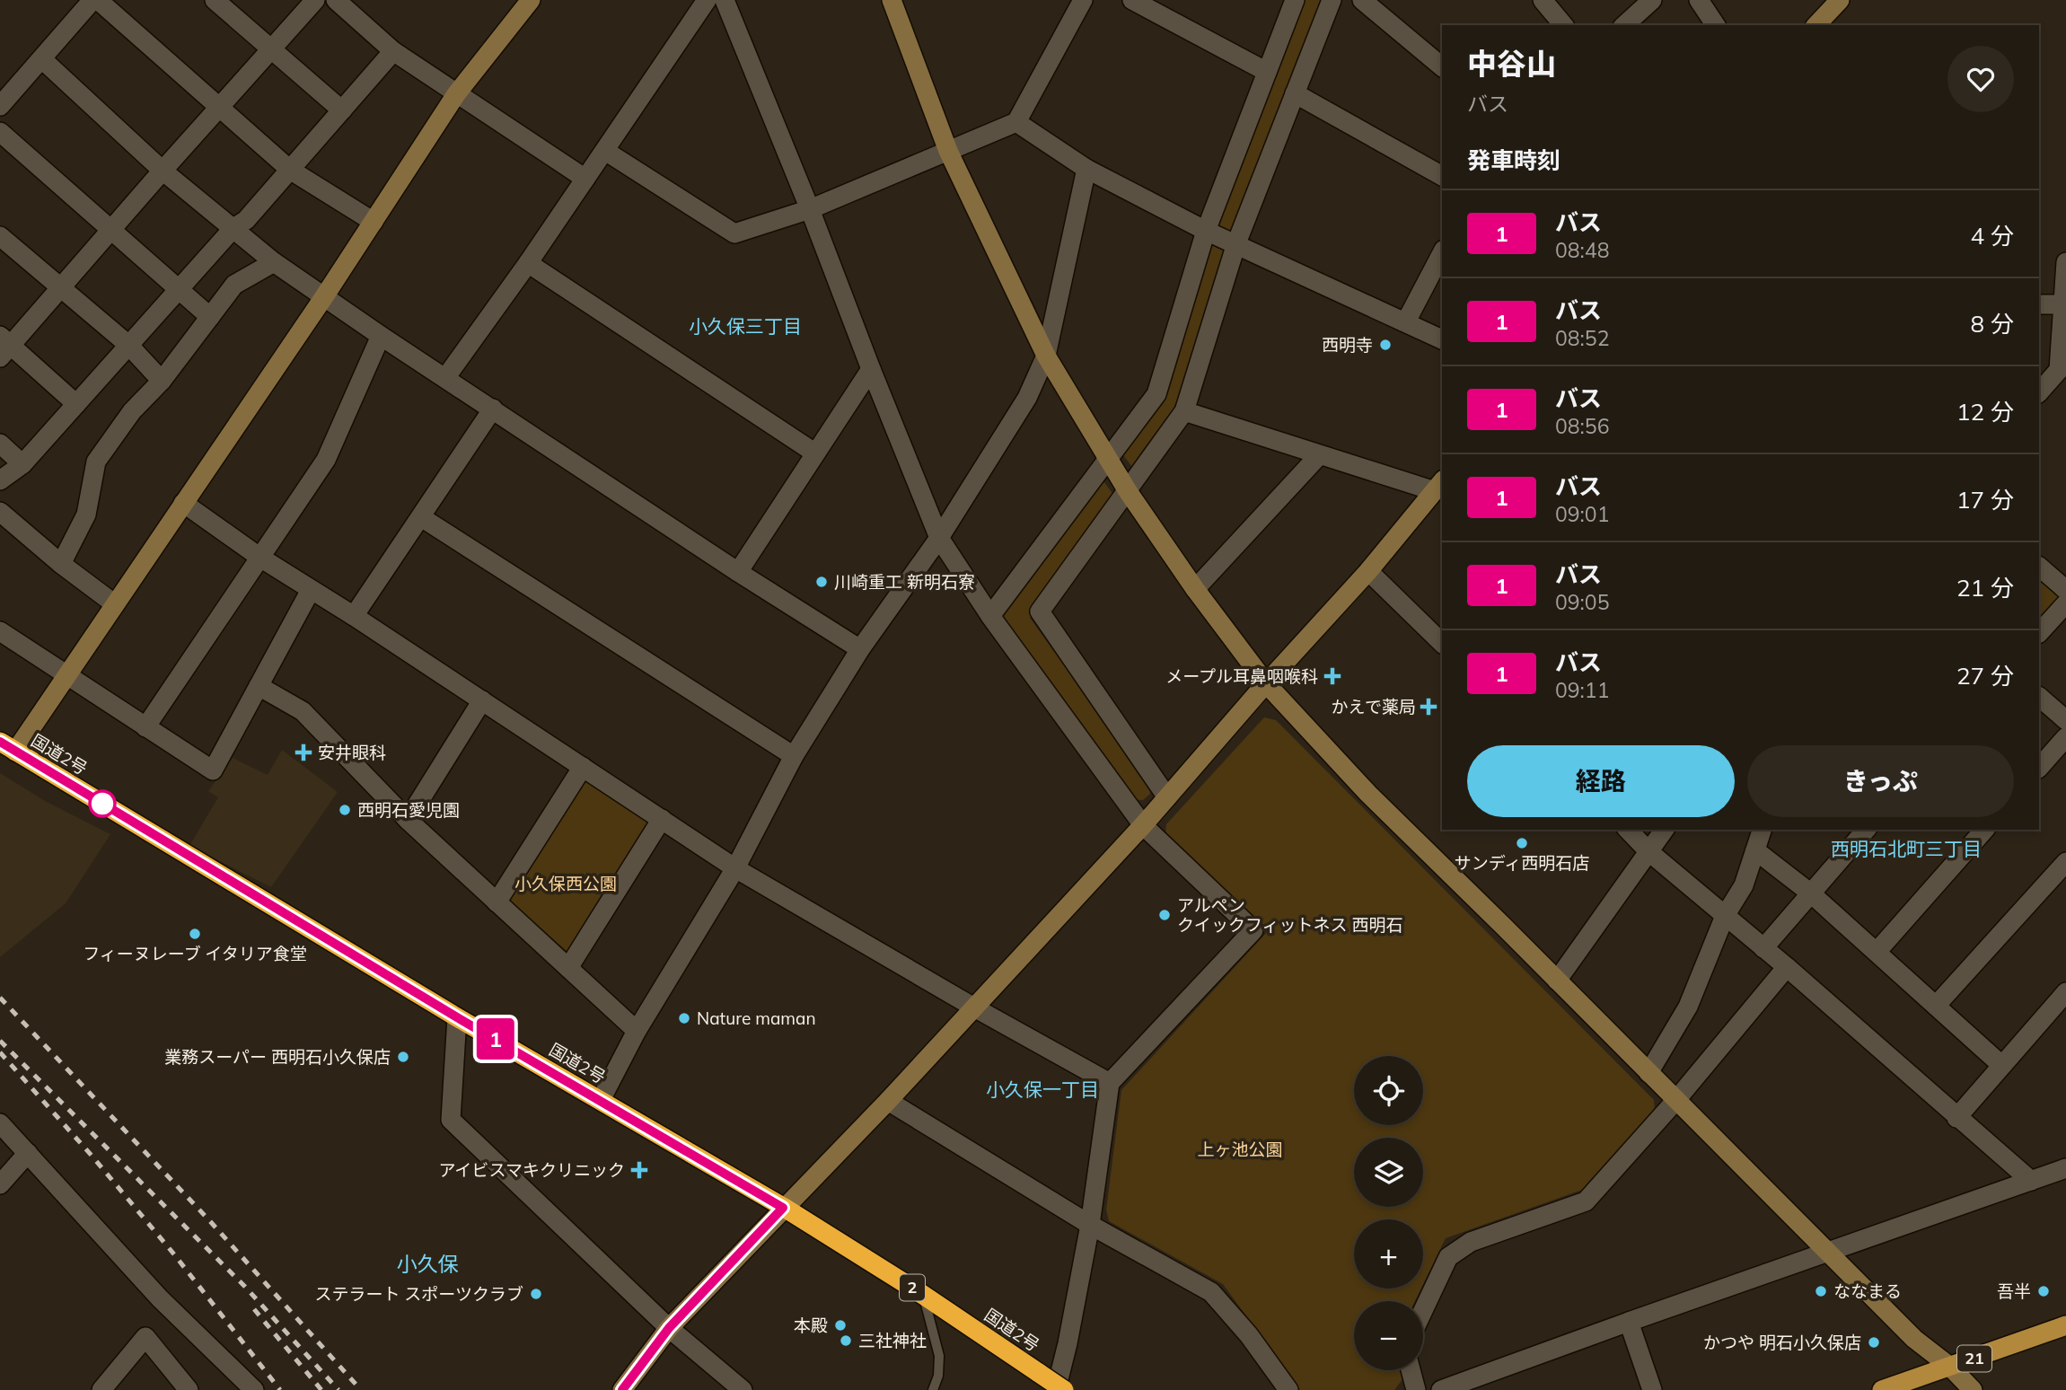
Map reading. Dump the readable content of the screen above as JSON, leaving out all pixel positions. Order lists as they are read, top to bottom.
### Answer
{
  "streets": {
    "highway": ["国道2号", "2"],
    "main road": ["21"]
  },
  "districts": [
    "小久保三丁目",
    "西明石北町三丁目",
    "小久保一丁目",
    "小久保"
  ],
  "parks": ["小久保西公園", "上ヶ池公園"],
  "places": {
    "other": [
      "西明寺",
      "川崎重工 新明石寮",
      "西明石愛児園",
      "サンディ西明石店",
      "アルペン クイックフィットネス 西明石",
      "フィーヌレーブ イタリア食堂",
      "Nature maman",
      "業務スーパー 西明石小久保店",
      "ななまる",
      "吾半",
      "ステラート スポーツクラブ",
      "本殿",
      "三社神社",
      "かつや 明石小久保店"
    ],
    "health": [
      "メープル耳鼻咽喉科",
      "かえで薬局",
      "安井眼科",
      "アイビスマキクリニック"
    ]
  },
  "lines": ["bus line 1"],
  "page": {
    "on_map": "1",
    "heading": [
      ["中谷山", "バス"],
      "発車時刻"
    ],
    "list": [
      {
        "mark": "1",
        "name": "バス",
        "note": "08:48",
        "value": "4 分"
      },
      {
        "mark": "1",
        "name": "バス",
        "note": "08:52",
        "value": "8 分"
      },
      {
        "mark": "1",
        "name": "バス",
        "note": "08:56",
        "value": "12 分"
      },
      {
        "mark": "1",
        "name": "バス",
        "note": "09:01",
        "value": "17 分"
      },
      {
        "mark": "1",
        "name": "バス",
        "note": "09:05",
        "value": "21 分"
      },
      {
        "mark": "1",
        "name": "バス",
        "note": "09:11",
        "value": "27 分"
      }
    ],
    "buttons": ["経路", "きっぷ"],
    "map_buttons": ["+", "−"]
  }
}
